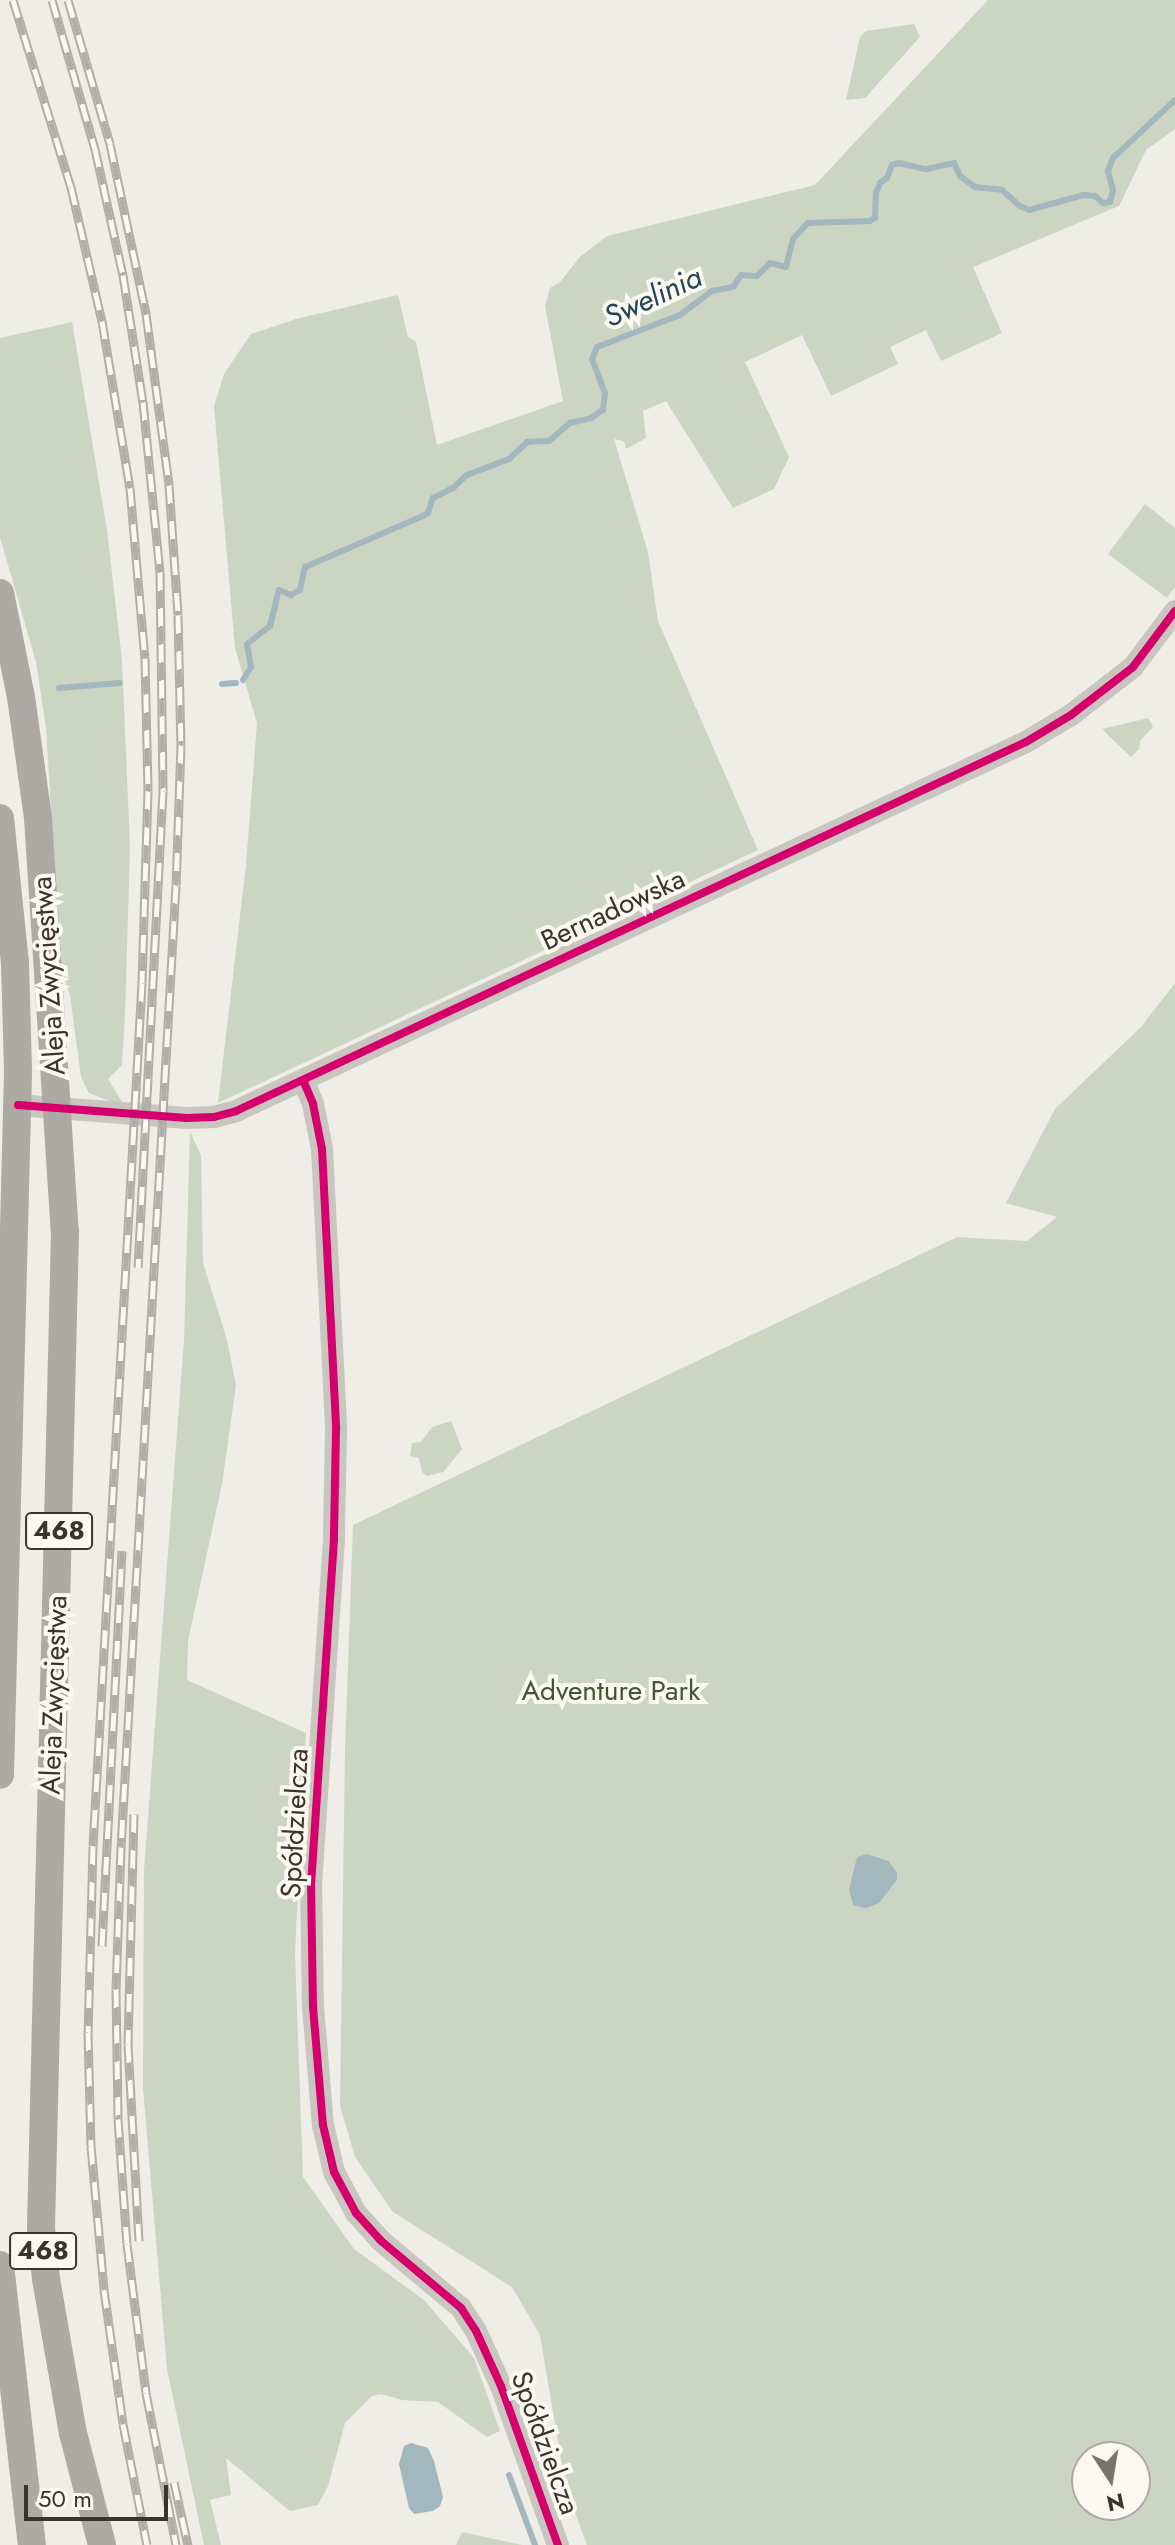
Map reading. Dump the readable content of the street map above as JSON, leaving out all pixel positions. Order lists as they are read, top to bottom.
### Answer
{
  "streets": {
    "main road": ["Aleja Zwycięstwa", "468"],
    "street": ["Bernadowska", "Spółdzielcza"]
  },
  "crossings": [
    ["Bernadowska", "Aleja Zwycięstwa"],
    ["Bernadowska", "Spółdzielcza"]
  ],
  "water": ["Swelinia"],
  "parks": ["Adventure Park"],
  "scale_bar": "50 m",
  "north": "bottom"
}
